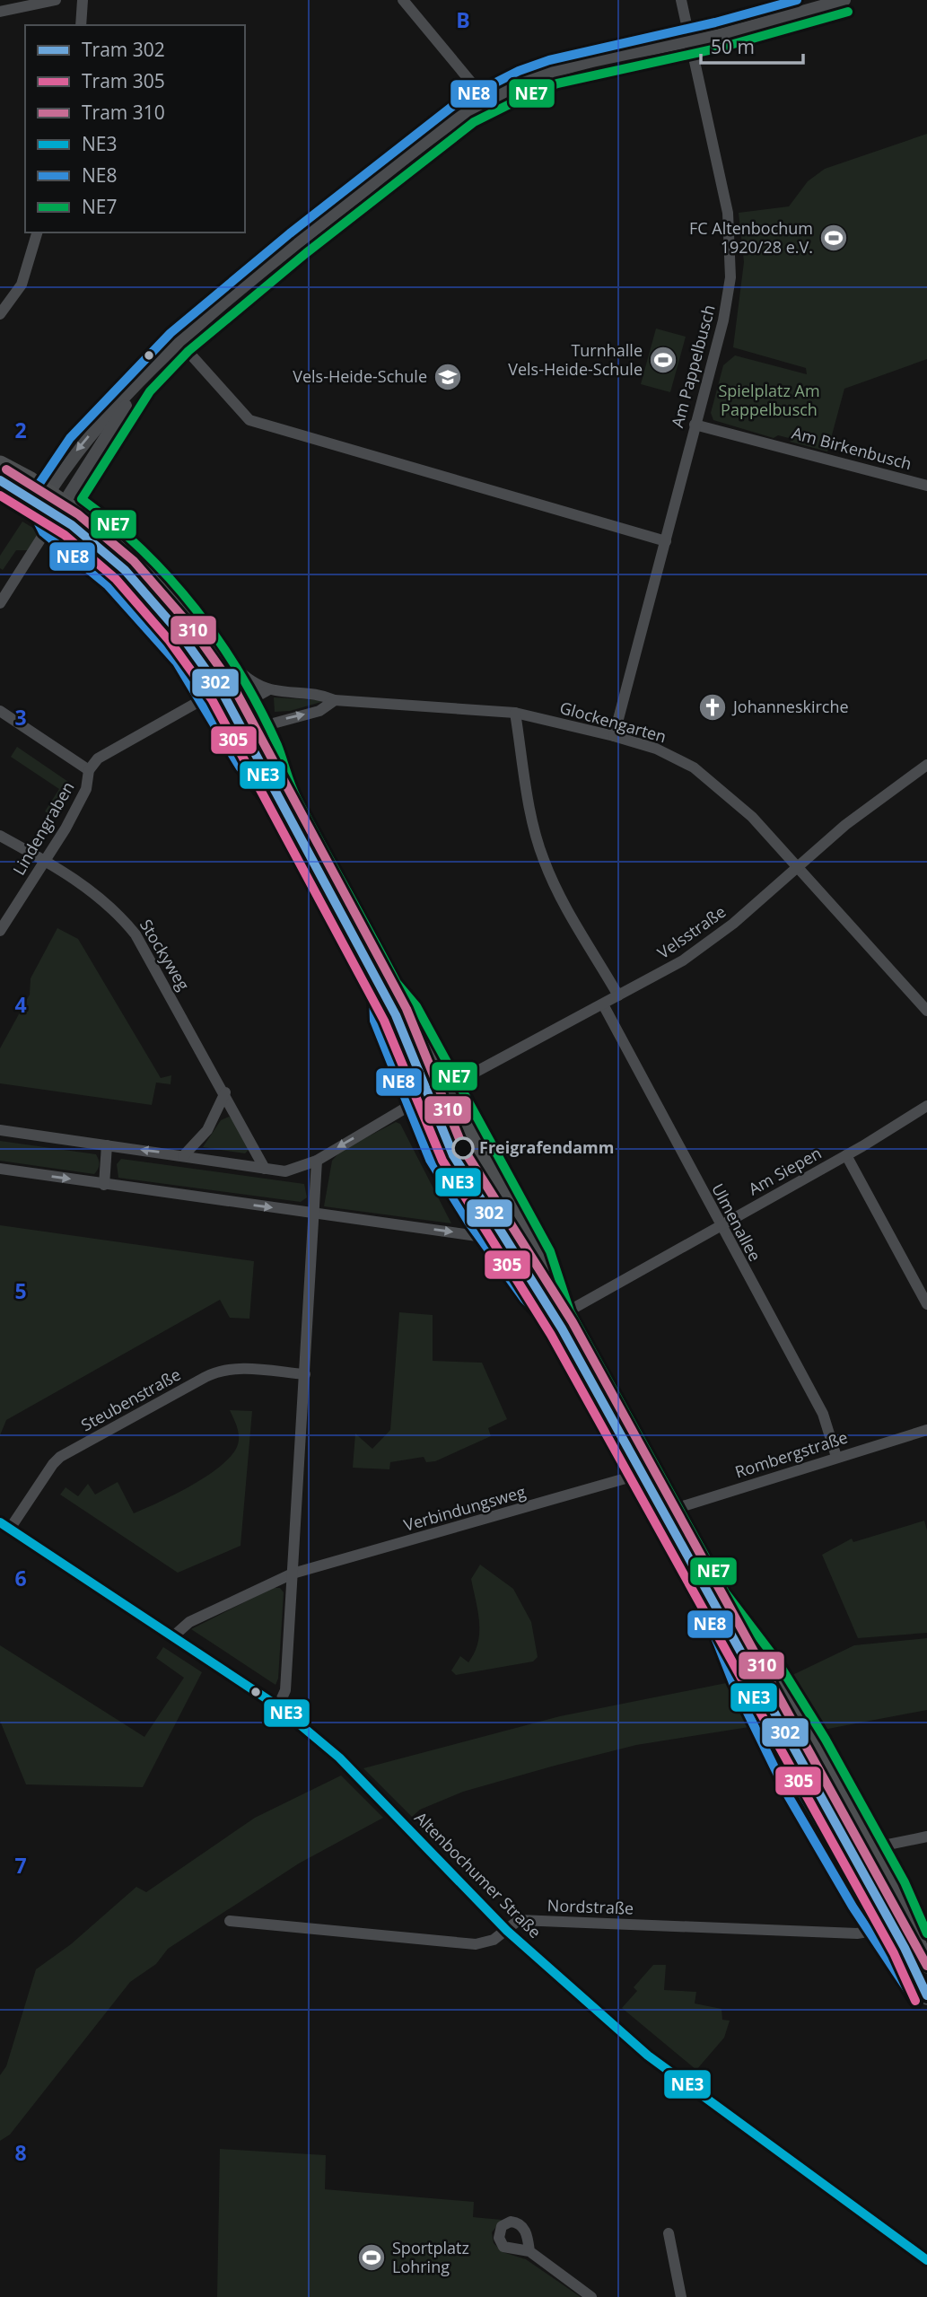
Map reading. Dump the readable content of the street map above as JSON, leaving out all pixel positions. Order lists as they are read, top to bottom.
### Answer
{
  "streets": {
    "street": [
      "Am Pappelbusch",
      "Am Birkenbusch",
      "Glockengarten",
      "Lindengraben",
      "Velsstraße",
      "Stockyweg",
      "Am Siepen",
      "Ulmenallee",
      "Steubenstraße",
      "Rombergstraße",
      "Verbindungsweg",
      "Altenbochumer Straße",
      "Nordstraße"
    ]
  },
  "crossings": [
    ["Am Pappelbusch", "Am Birkenbusch"],
    ["Am Pappelbusch", "Glockengarten"],
    ["Glockengarten", "Velsstraße"],
    ["Lindengraben", "Stockyweg"],
    ["Velsstraße", "Ulmenallee"],
    ["Am Siepen", "Ulmenallee"],
    ["Ulmenallee", "Rombergstraße"],
    ["Steubenstraße", "Altenbochumer Straße"],
    ["Verbindungsweg", "Altenbochumer Straße"],
    ["Altenbochumer Straße", "Nordstraße"]
  ],
  "parks": ["Spielplatz Am Pappelbusch"],
  "places": {
    "sports": ["FC Altenbochum 1920/28 e.V.", "Turnhalle Vels-Heide-Schule", "Sportplatz Lohring"],
    "school or university": ["Vels-Heide-Schule"],
    "church": ["Johanneskirche"],
    "other": ["Freigrafendamm"]
  },
  "lines": [
    "transit line NE8",
    "transit line NE7",
    "tram line 310",
    "tram line 302",
    "transit line NE3",
    "tram line 305"
  ],
  "legend": [
    "Tram 302",
    "Tram 305",
    "Tram 310",
    "NE3",
    "NE8",
    "NE7"
  ],
  "scale_bar": "50 m",
  "grid": {
    "columns": ["B"],
    "rows": [
      "2",
      "3",
      "4",
      "5",
      "6",
      "7",
      "8"
    ]
  }
}
